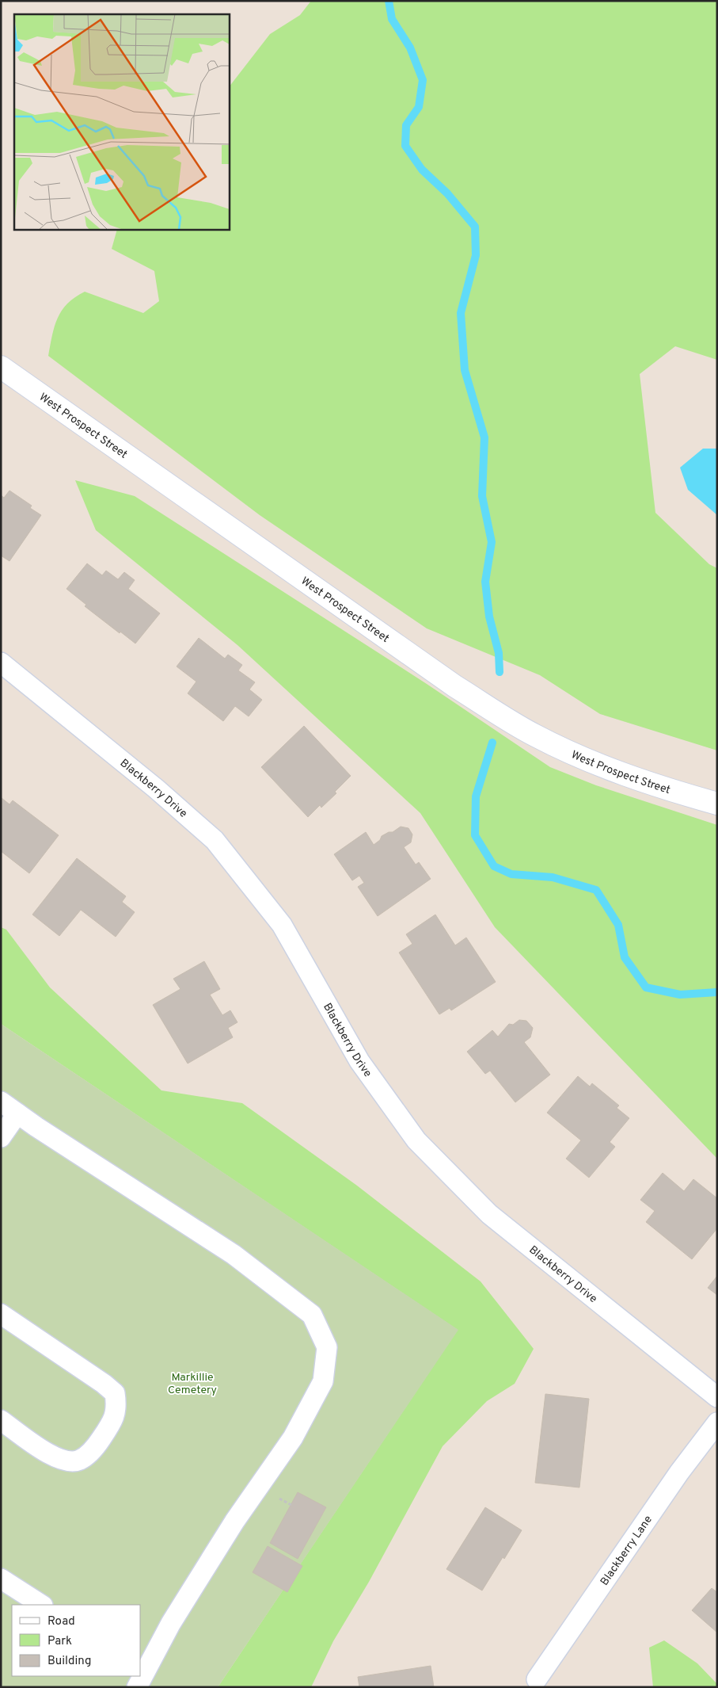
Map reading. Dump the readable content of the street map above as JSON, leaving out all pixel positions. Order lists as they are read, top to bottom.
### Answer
{
  "streets": {
    "street": ["West Prospect Street", "Blackberry Drive", "Blackberry Lane"]
  },
  "parks": ["Markillie Cemetery"],
  "legend": ["Road", "Park", "Building"]
}
